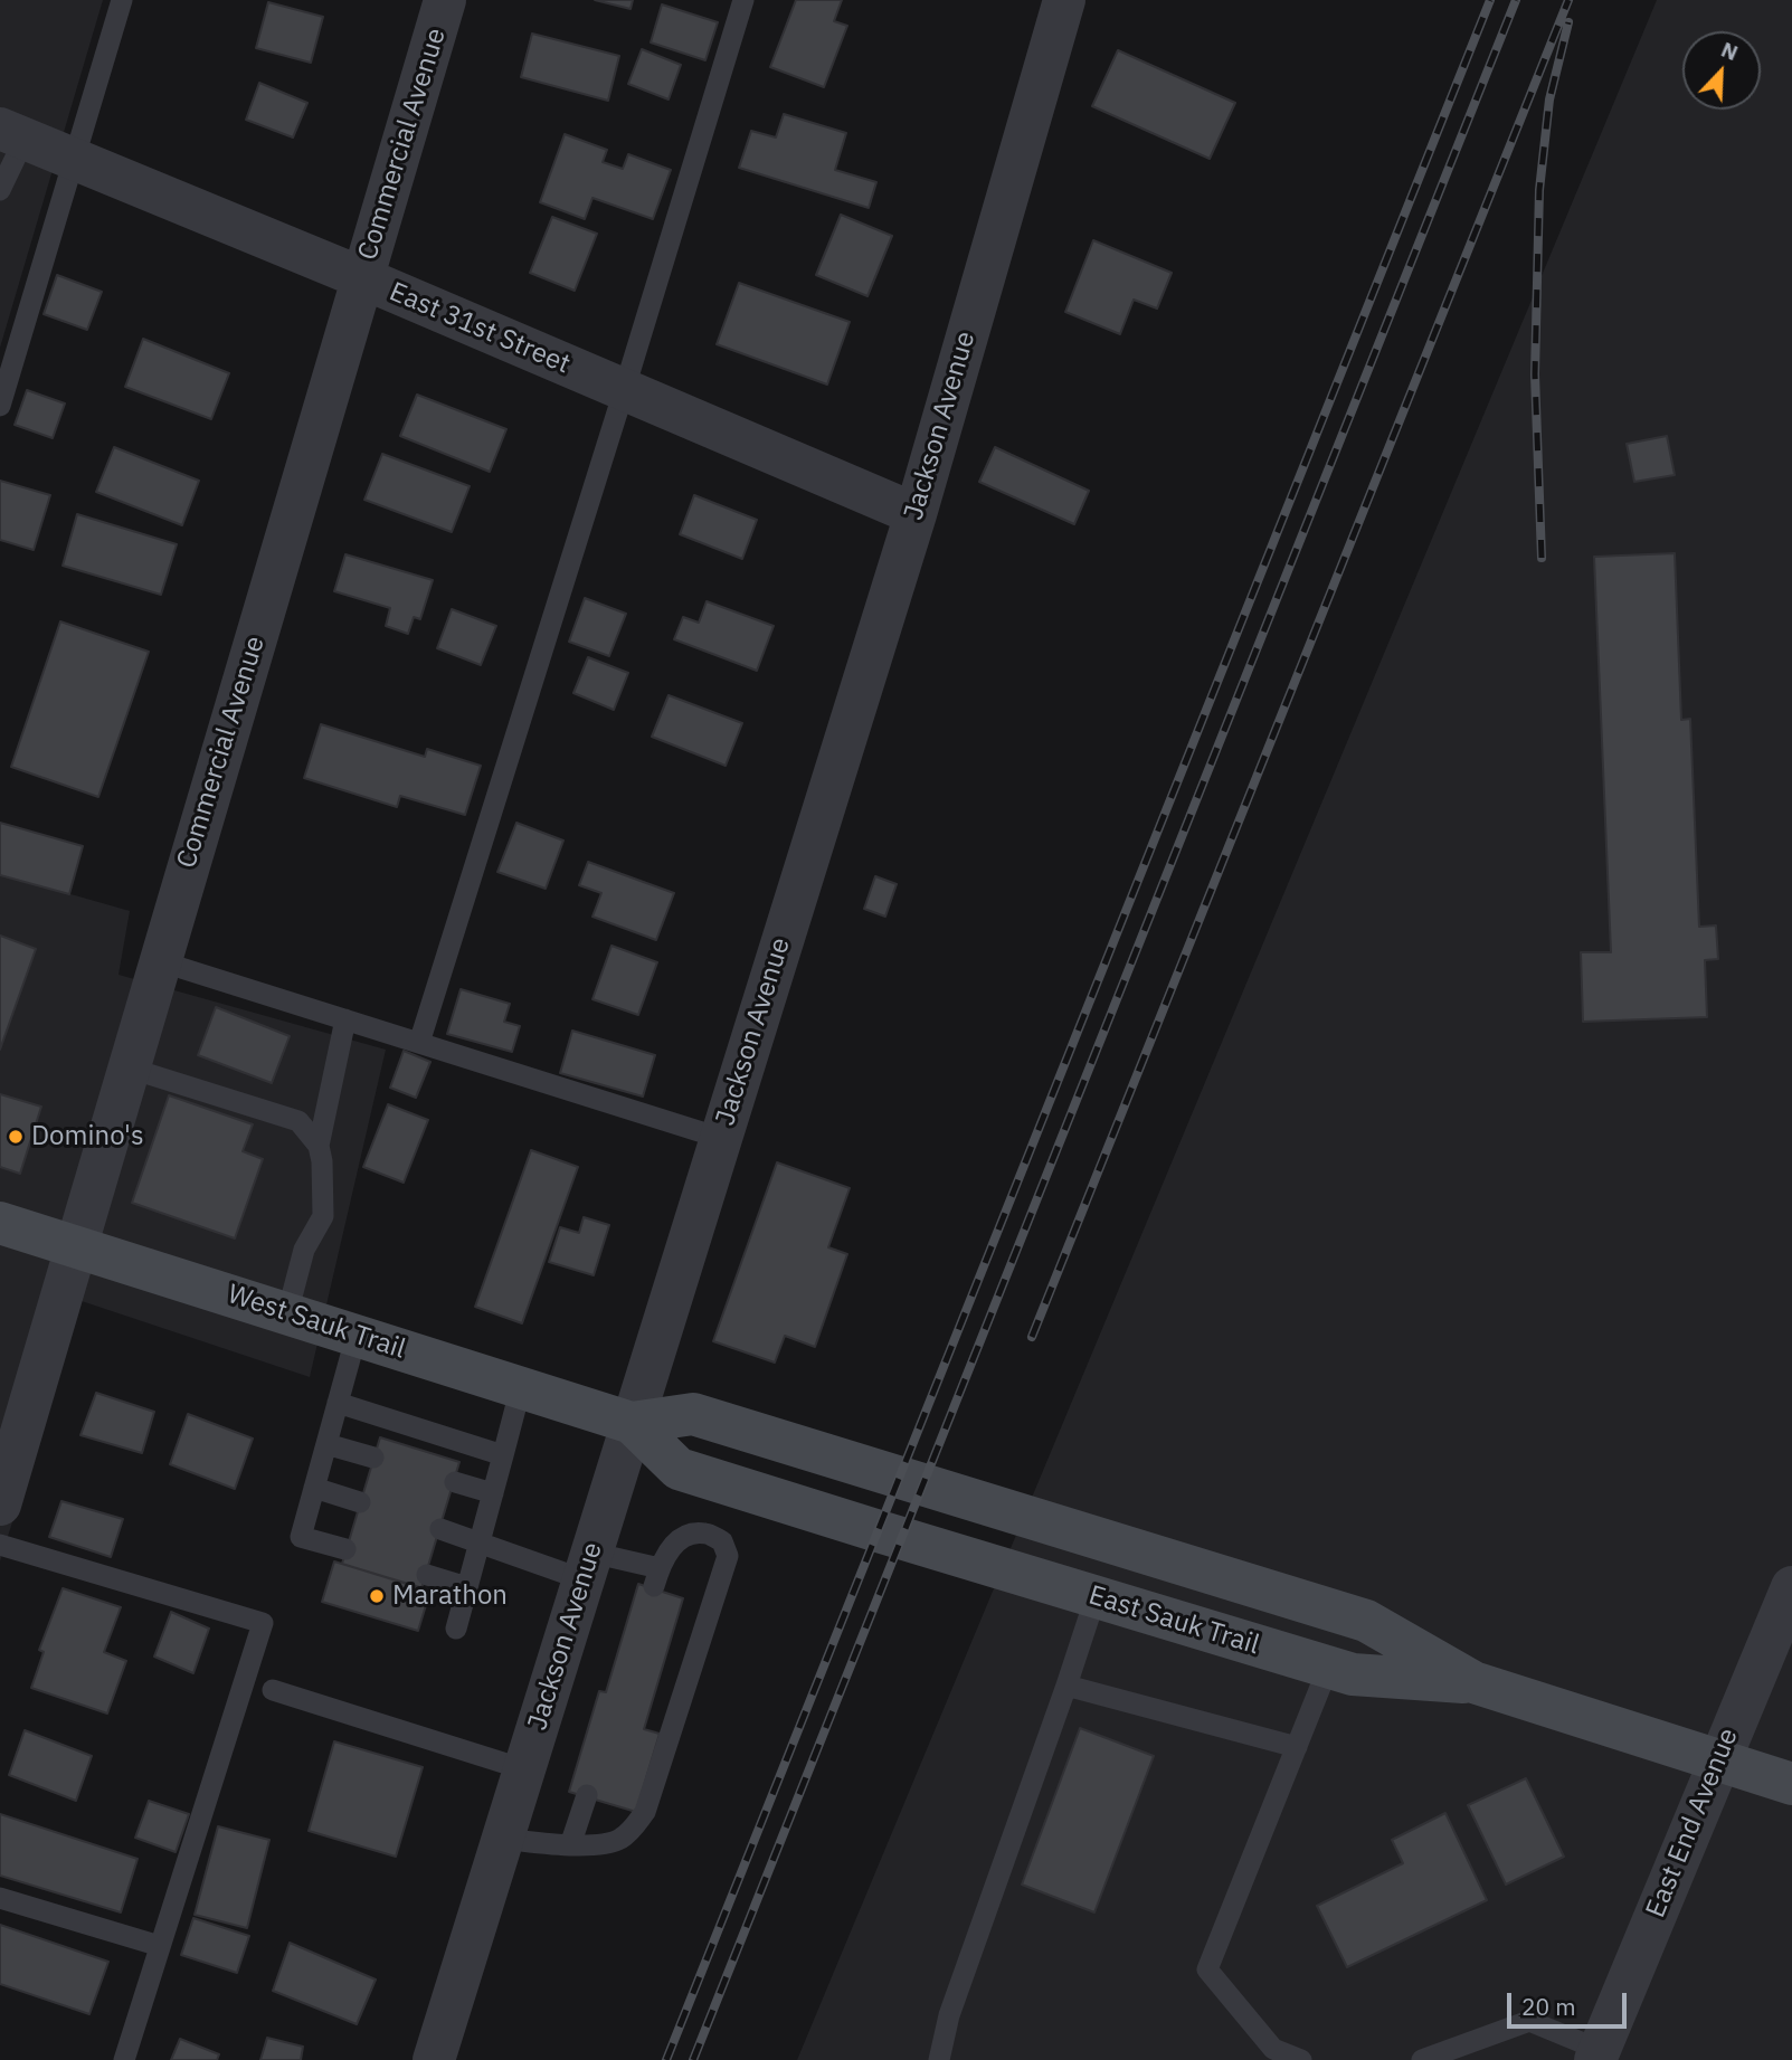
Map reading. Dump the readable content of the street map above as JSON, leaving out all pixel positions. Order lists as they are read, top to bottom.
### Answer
{
  "streets": {
    "main road": ["West Sauk Trail", "East Sauk Trail"],
    "street": [
      "Commercial Avenue",
      "East 31st Street",
      "Jackson Avenue",
      "East End Avenue"
    ]
  },
  "crossings": [
    ["Commercial Avenue", "East 31st Street"],
    ["Commercial Avenue", "West Sauk Trail"],
    ["East 31st Street", "Jackson Avenue"],
    ["Jackson Avenue", "West Sauk Trail"],
    ["West Sauk Trail", "East Sauk Trail"],
    ["East Sauk Trail", "East End Avenue"]
  ],
  "places": ["Domino's", "Marathon"],
  "scale_bar": "20 m",
  "north": "top right"
}
